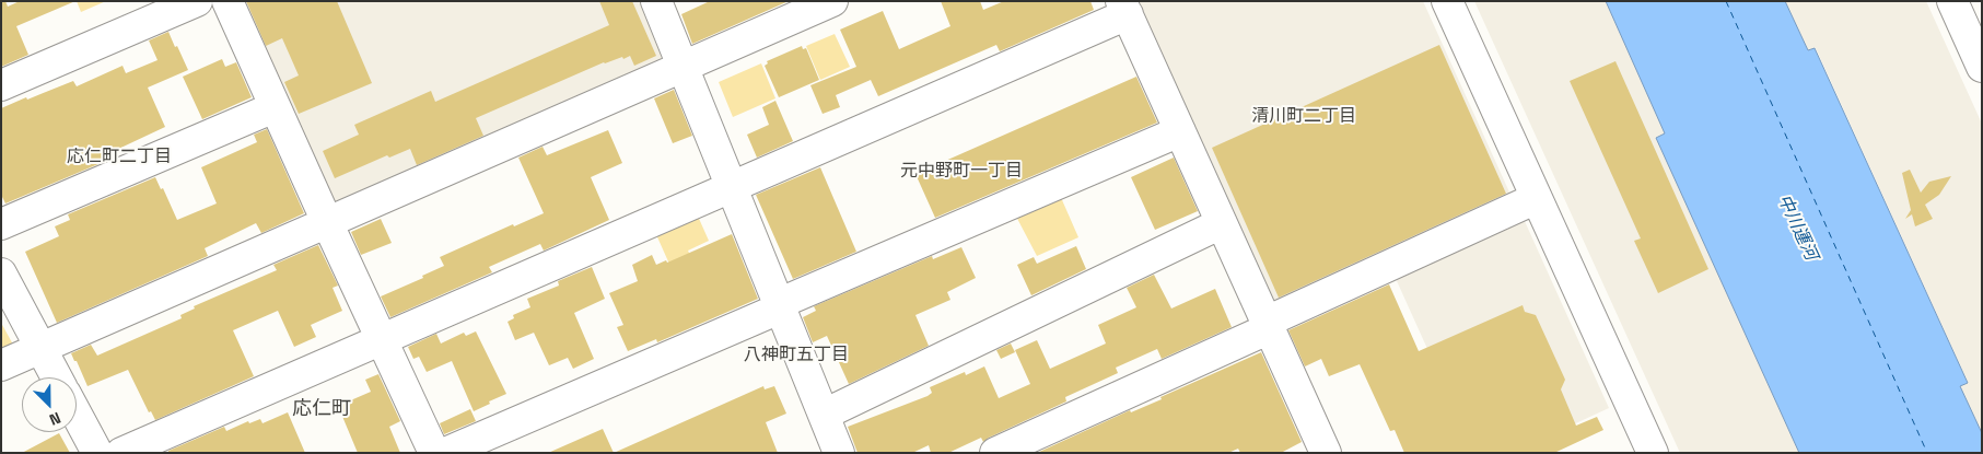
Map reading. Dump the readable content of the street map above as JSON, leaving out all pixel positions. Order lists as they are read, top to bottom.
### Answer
{
  "districts": [
    "清川町二丁目",
    "応仁町二丁目",
    "元中野町一丁目",
    "八神町五丁目",
    "応仁町"
  ],
  "water": ["中川運河"],
  "north": "bottom right"
}
